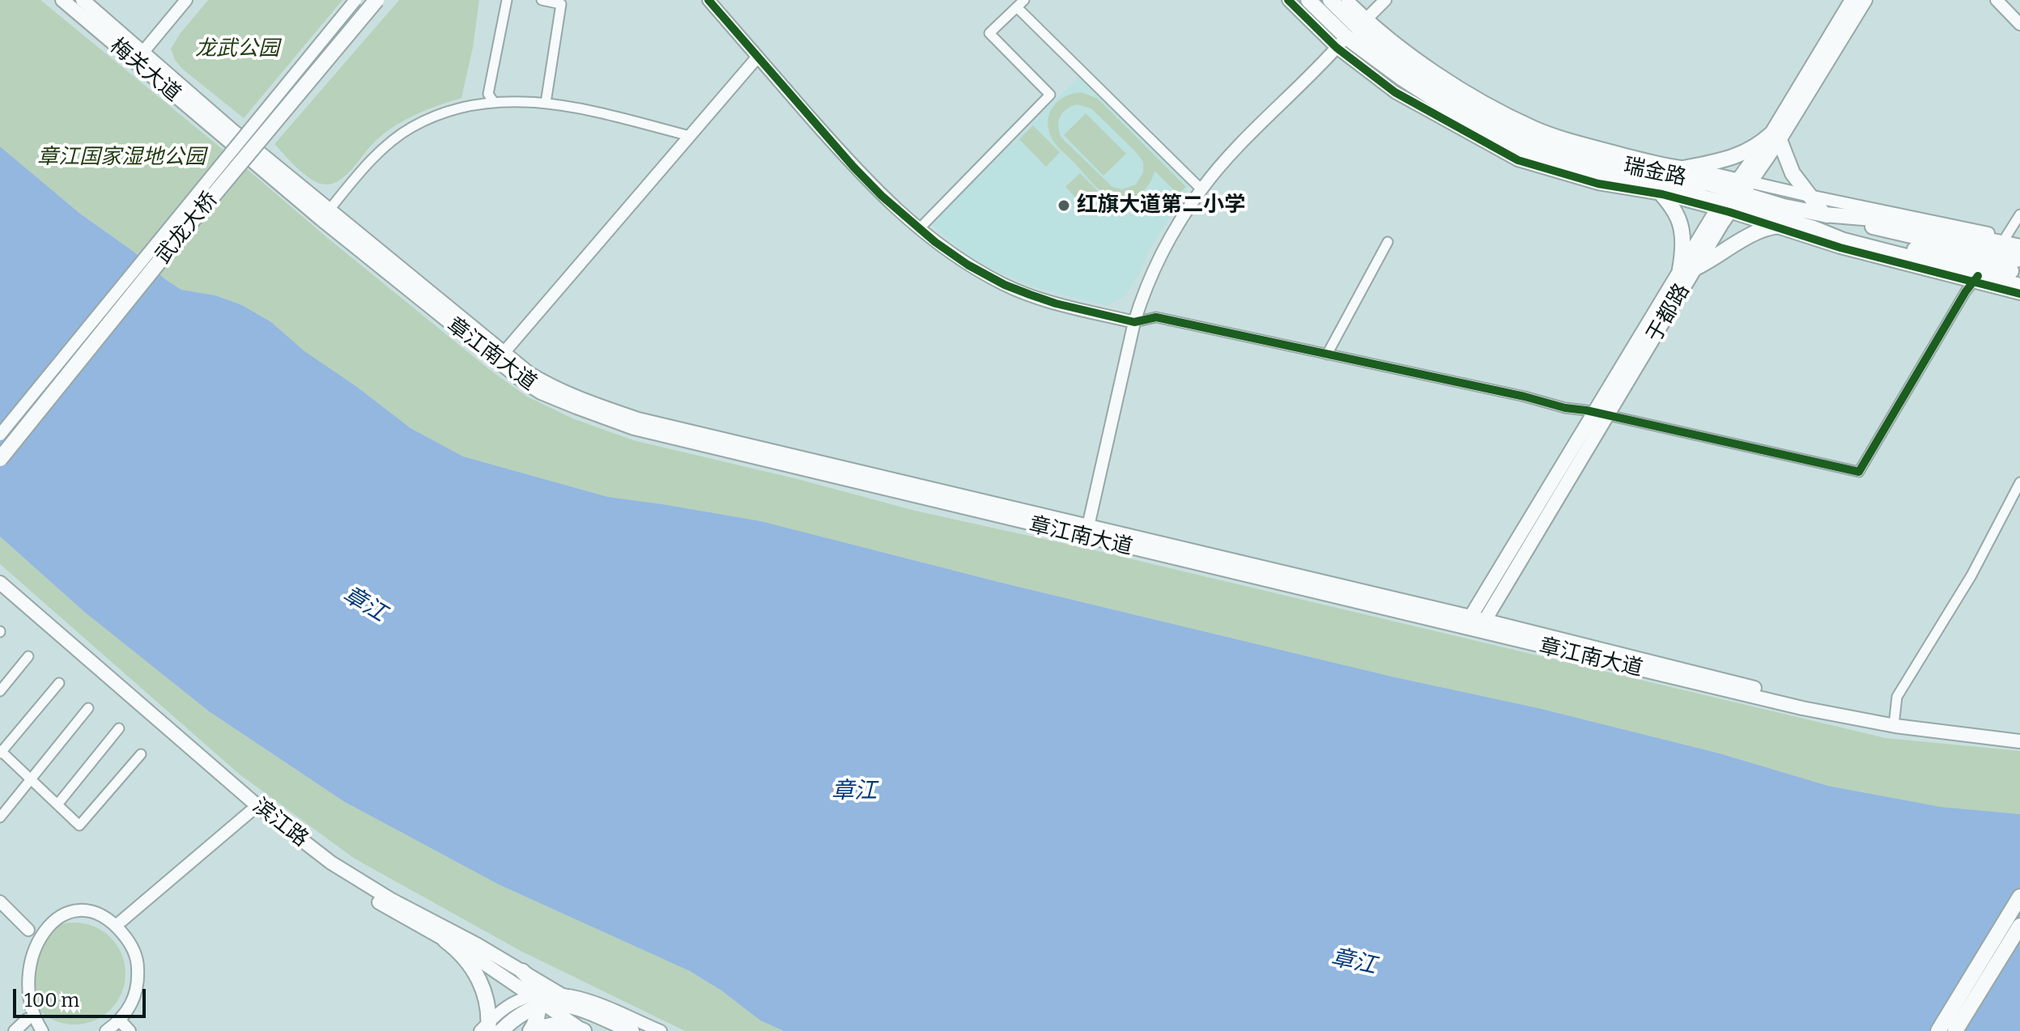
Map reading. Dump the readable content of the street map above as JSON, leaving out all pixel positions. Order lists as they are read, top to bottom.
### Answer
{
  "streets": {
    "main road": [
      "梅关大道",
      "瑞金路",
      "武龙大桥",
      "于都路",
      "章江南大道",
      "滨江路"
    ]
  },
  "crossings": [
    ["梅关大道", "章江南大道"],
    ["瑞金路", "于都路"],
    ["于都路", "章江南大道"]
  ],
  "water": ["章江"],
  "parks": ["龙武公园", "章江国家湿地公园"],
  "places": ["红旗大道第二小学"],
  "scale_bar": "100 m"
}
